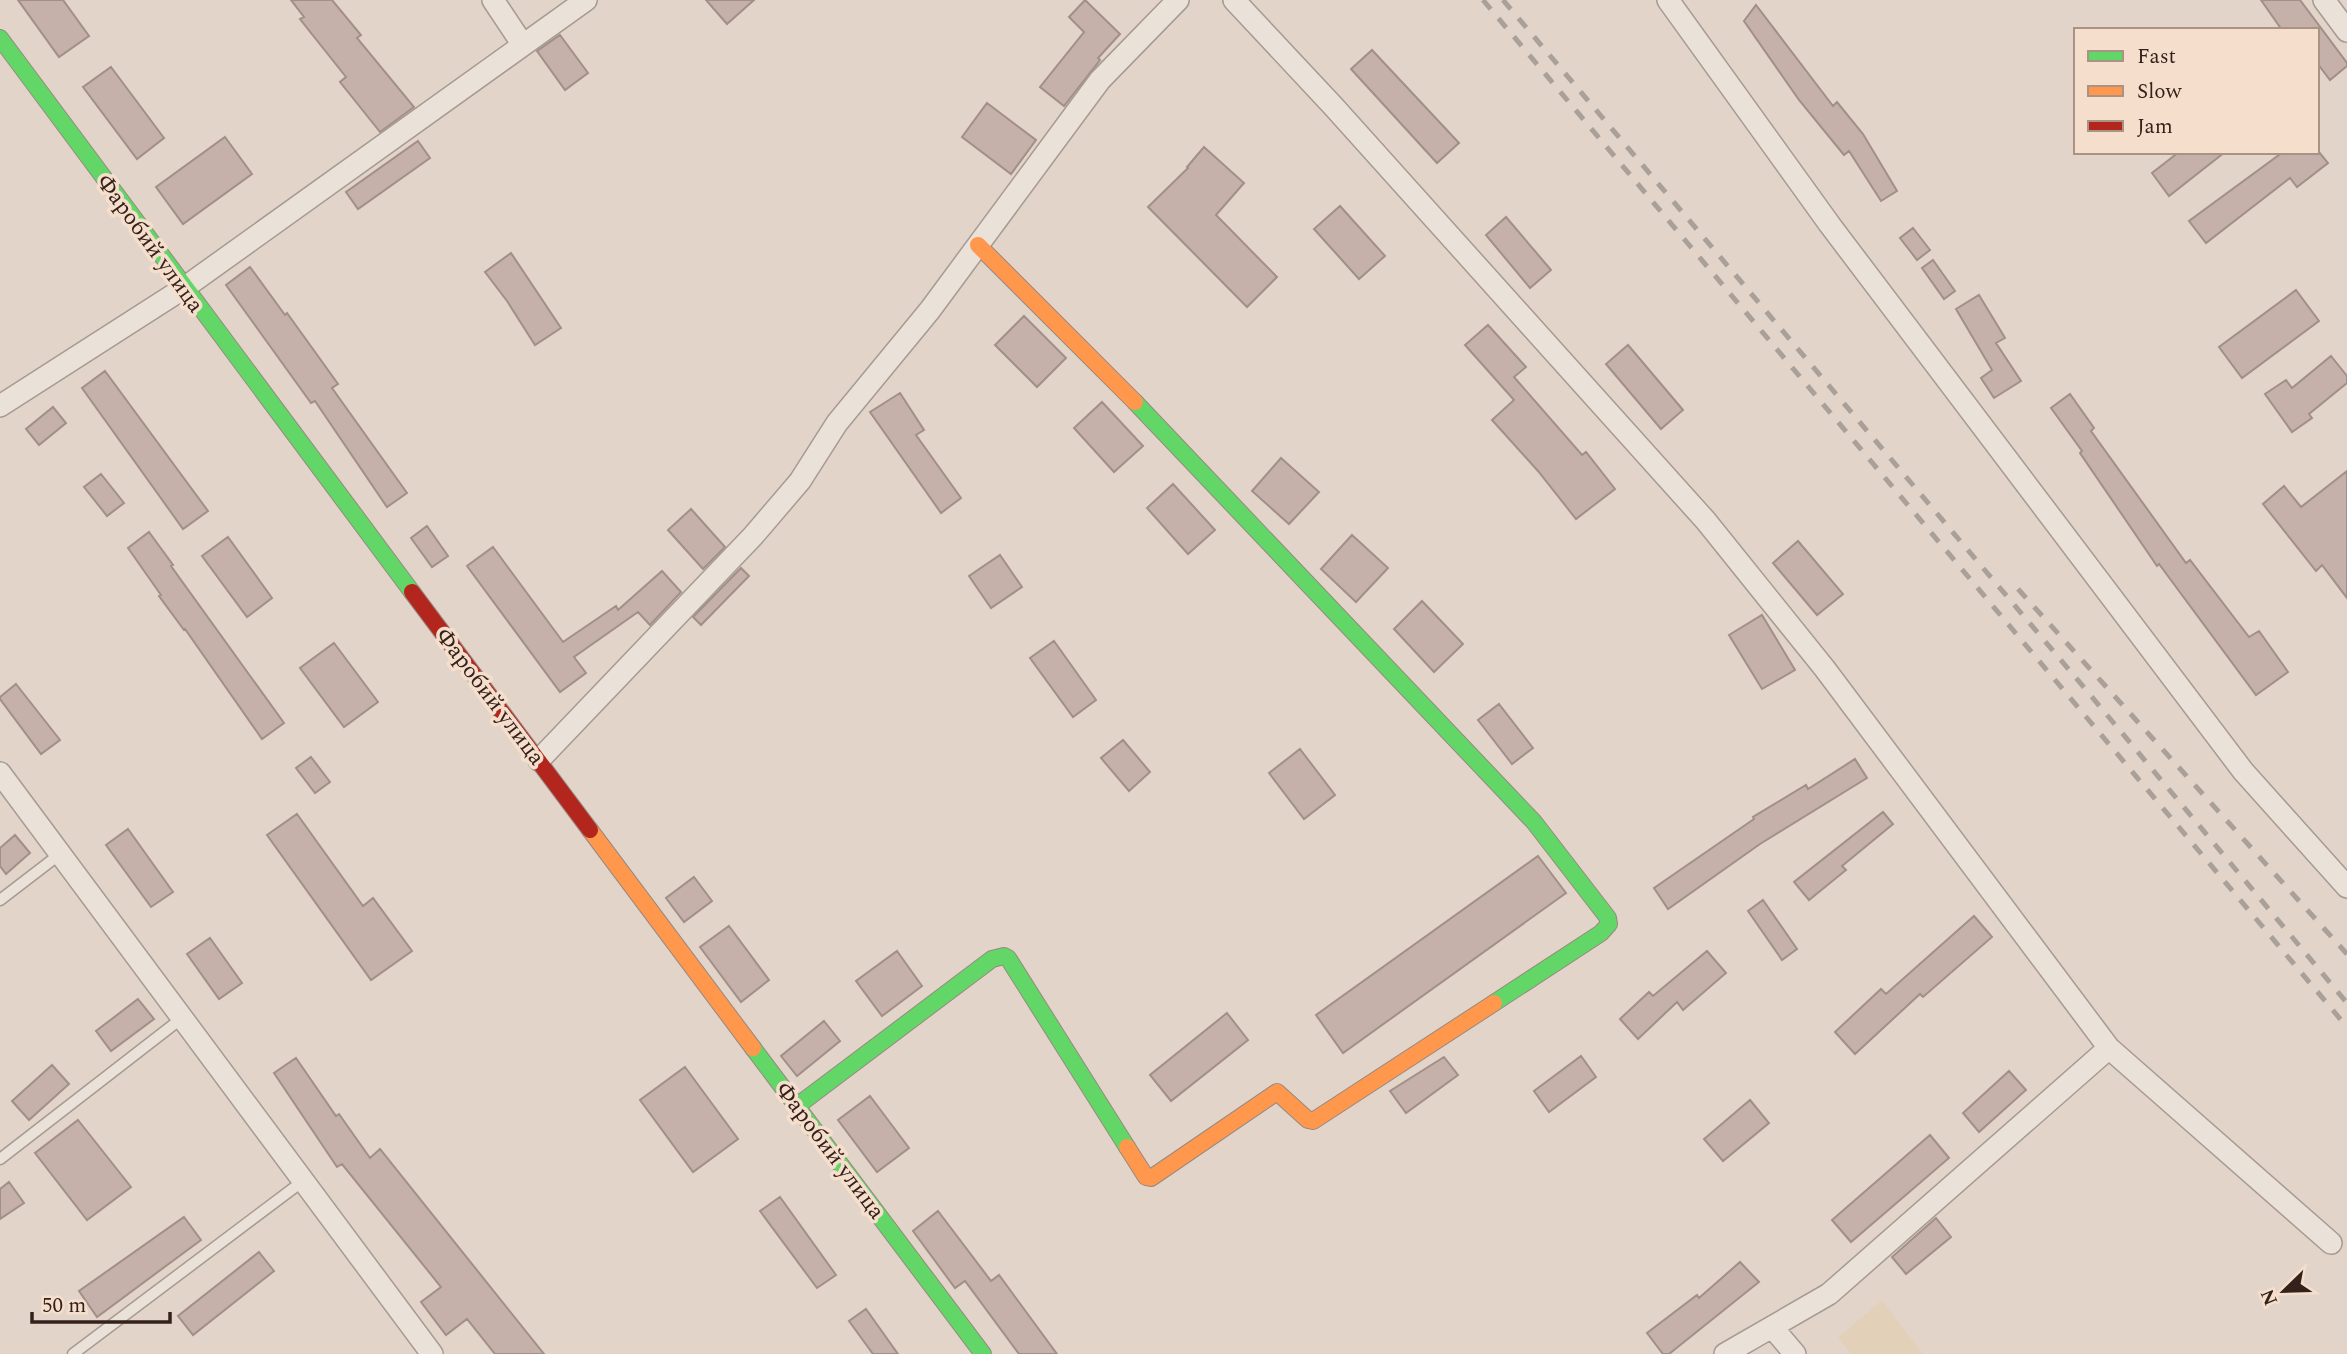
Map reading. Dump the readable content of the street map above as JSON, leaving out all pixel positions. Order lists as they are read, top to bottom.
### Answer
{
  "streets": {
    "street": ["Фаробий улица"]
  },
  "legend": ["Fast", "Slow", "Jam"],
  "scale_bar": "50 m",
  "north": "bottom left"
}
